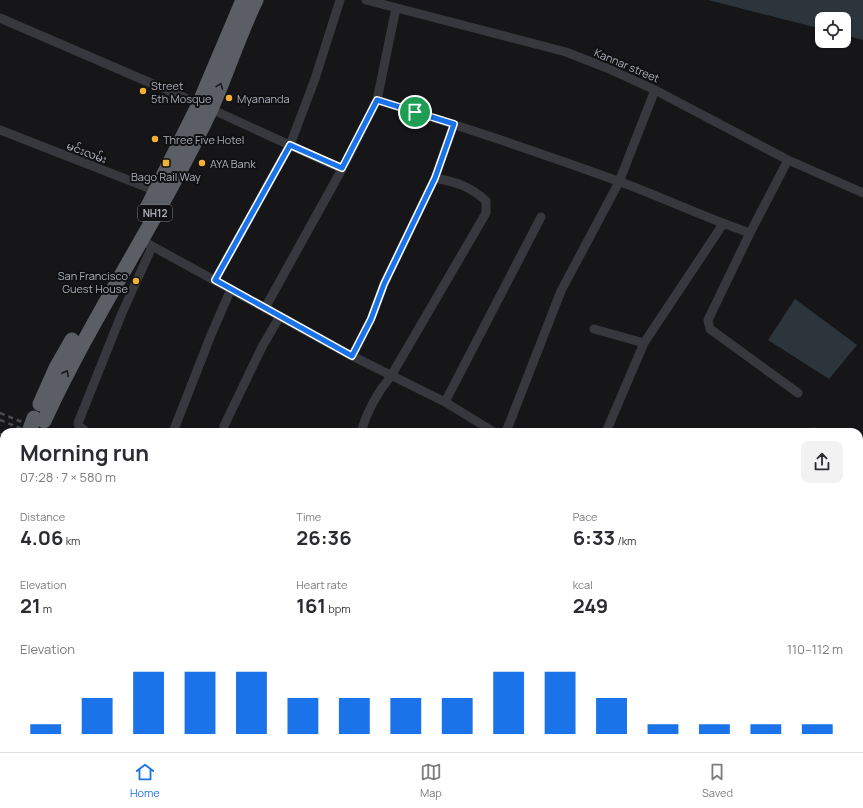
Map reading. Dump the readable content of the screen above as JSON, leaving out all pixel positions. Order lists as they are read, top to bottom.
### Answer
{
  "streets": {
    "highway": ["NH12"],
    "street": ["Kannar street", "မင်းလမ်း"]
  },
  "crossings": [
    ["မင်းလမ်း", "NH12"]
  ],
  "places": {
    "other": [
      "Street 5th Mosque",
      "Myananda",
      "Three Five Hotel",
      "AYA Bank",
      "San Francisco Guest House"
    ],
    "transit": ["Bago Rail Way"]
  },
  "page": {
    "heading": ["Morning run", "07:28 · 7 × 580 m"],
    "stats": [
      ["Distance", "4.06 km"],
      ["Time", "26:36"],
      ["Pace", "6:33 /km"],
      ["Elevation", "21 m"],
      ["Heart rate", "161 bpm"],
      ["kcal", "249"]
    ],
    "chart": ["Elevation", "110–112 m"],
    "tabs": ["Home", "Map", "Saved"]
  }
}
